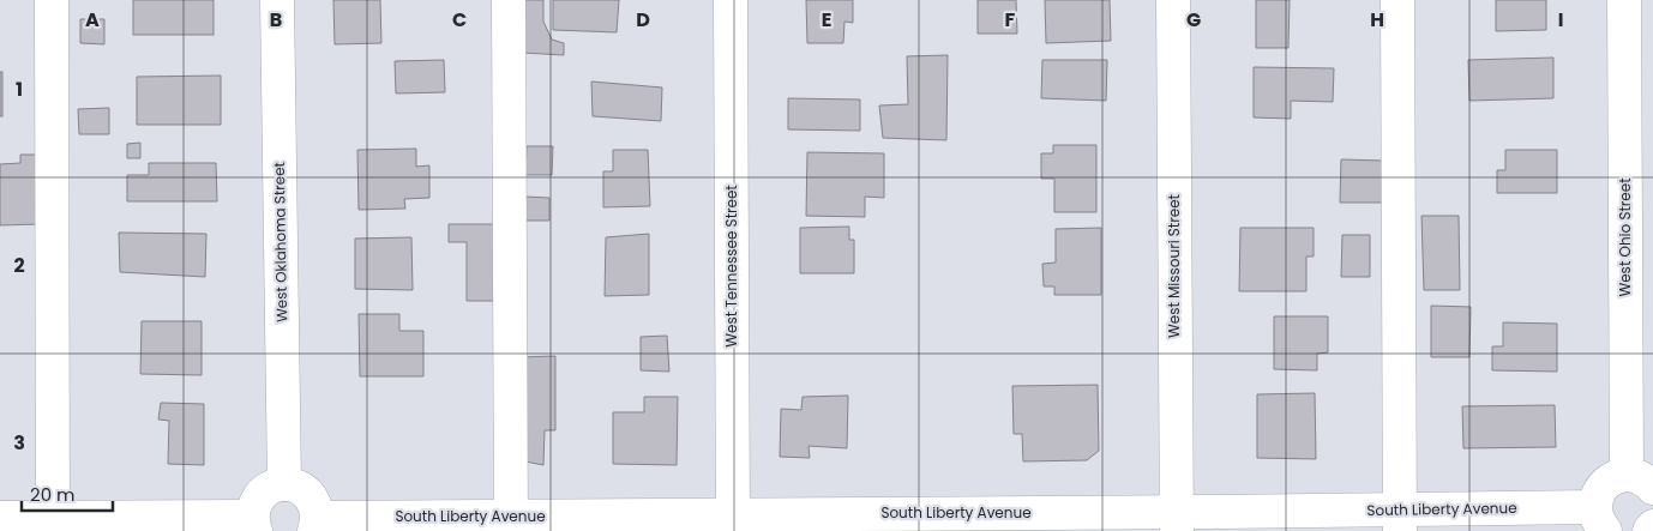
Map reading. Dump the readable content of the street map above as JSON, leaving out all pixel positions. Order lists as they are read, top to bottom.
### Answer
{
  "streets": {
    "street": [
      "West Ohio Street",
      "West Oklahoma Street",
      "West Tennessee Street",
      "West Missouri Street",
      "South Liberty Avenue"
    ]
  },
  "crossings": [
    ["West Tennessee Street", "South Liberty Avenue"],
    ["West Missouri Street", "South Liberty Avenue"]
  ],
  "scale_bar": "20 m",
  "grid": {
    "columns": [
      "A",
      "B",
      "C",
      "D",
      "E",
      "F",
      "G",
      "H",
      "I"
    ],
    "rows": ["1", "2", "3"]
  }
}
